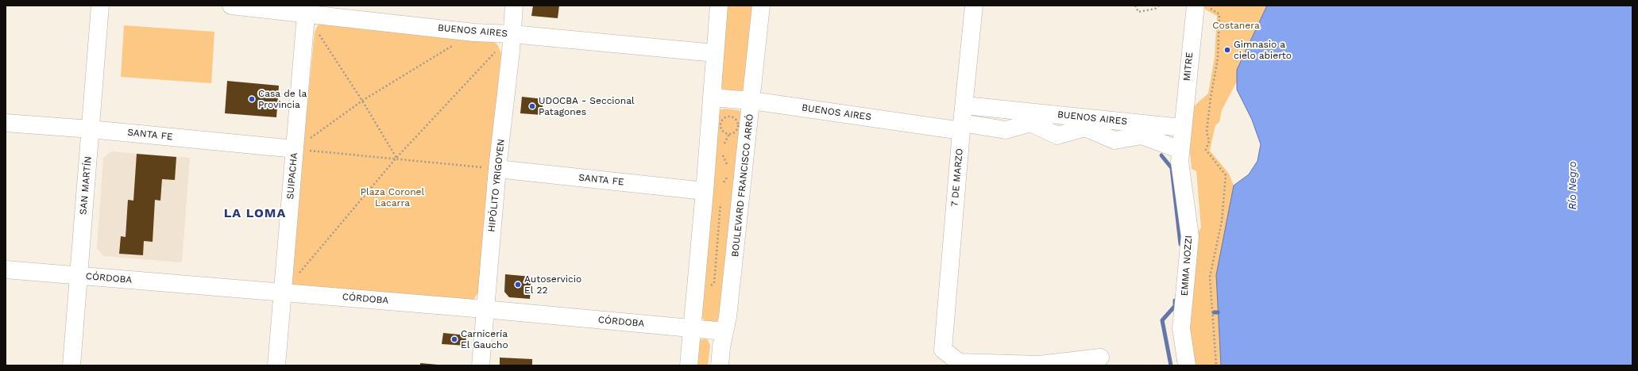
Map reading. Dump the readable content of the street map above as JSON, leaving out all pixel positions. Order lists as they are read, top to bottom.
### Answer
{
  "streets": {
    "street": [
      "BUENOS AIRES",
      "MITRE",
      "SANTA FE",
      "SUIPACHA",
      "7 DE MARZO",
      "SAN MARTÍN",
      "HIPÓLITO YRIGOYEN",
      "BOULEVARD FRANCISCO ARRÓ",
      "EMMA NOZZI",
      "CÓRDOBA"
    ]
  },
  "crossings": [
    ["BUENOS AIRES", "MITRE"],
    ["BUENOS AIRES", "SUIPACHA"],
    ["BUENOS AIRES", "7 DE MARZO"],
    ["BUENOS AIRES", "HIPÓLITO YRIGOYEN"],
    ["BUENOS AIRES", "BOULEVARD FRANCISCO ARRÓ"],
    ["BUENOS AIRES", "EMMA NOZZI"],
    ["MITRE", "EMMA NOZZI"],
    ["SANTA FE", "SUIPACHA"],
    ["SANTA FE", "SAN MARTÍN"],
    ["SANTA FE", "HIPÓLITO YRIGOYEN"],
    ["SUIPACHA", "CÓRDOBA"],
    ["SAN MARTÍN", "CÓRDOBA"],
    ["HIPÓLITO YRIGOYEN", "CÓRDOBA"],
    ["BOULEVARD FRANCISCO ARRÓ", "CÓRDOBA"]
  ],
  "districts": ["LA LOMA"],
  "water": ["Río Negro"],
  "parks": ["Costanera", "Plaza Coronel Lacarra"],
  "places": [
    "Gimnasio a cielo abierto",
    "Casa de la Provincia",
    "UDOCBA - Seccional Patagones",
    "Autoservicio El 22",
    "Carnicería El Gaucho"
  ]
}
